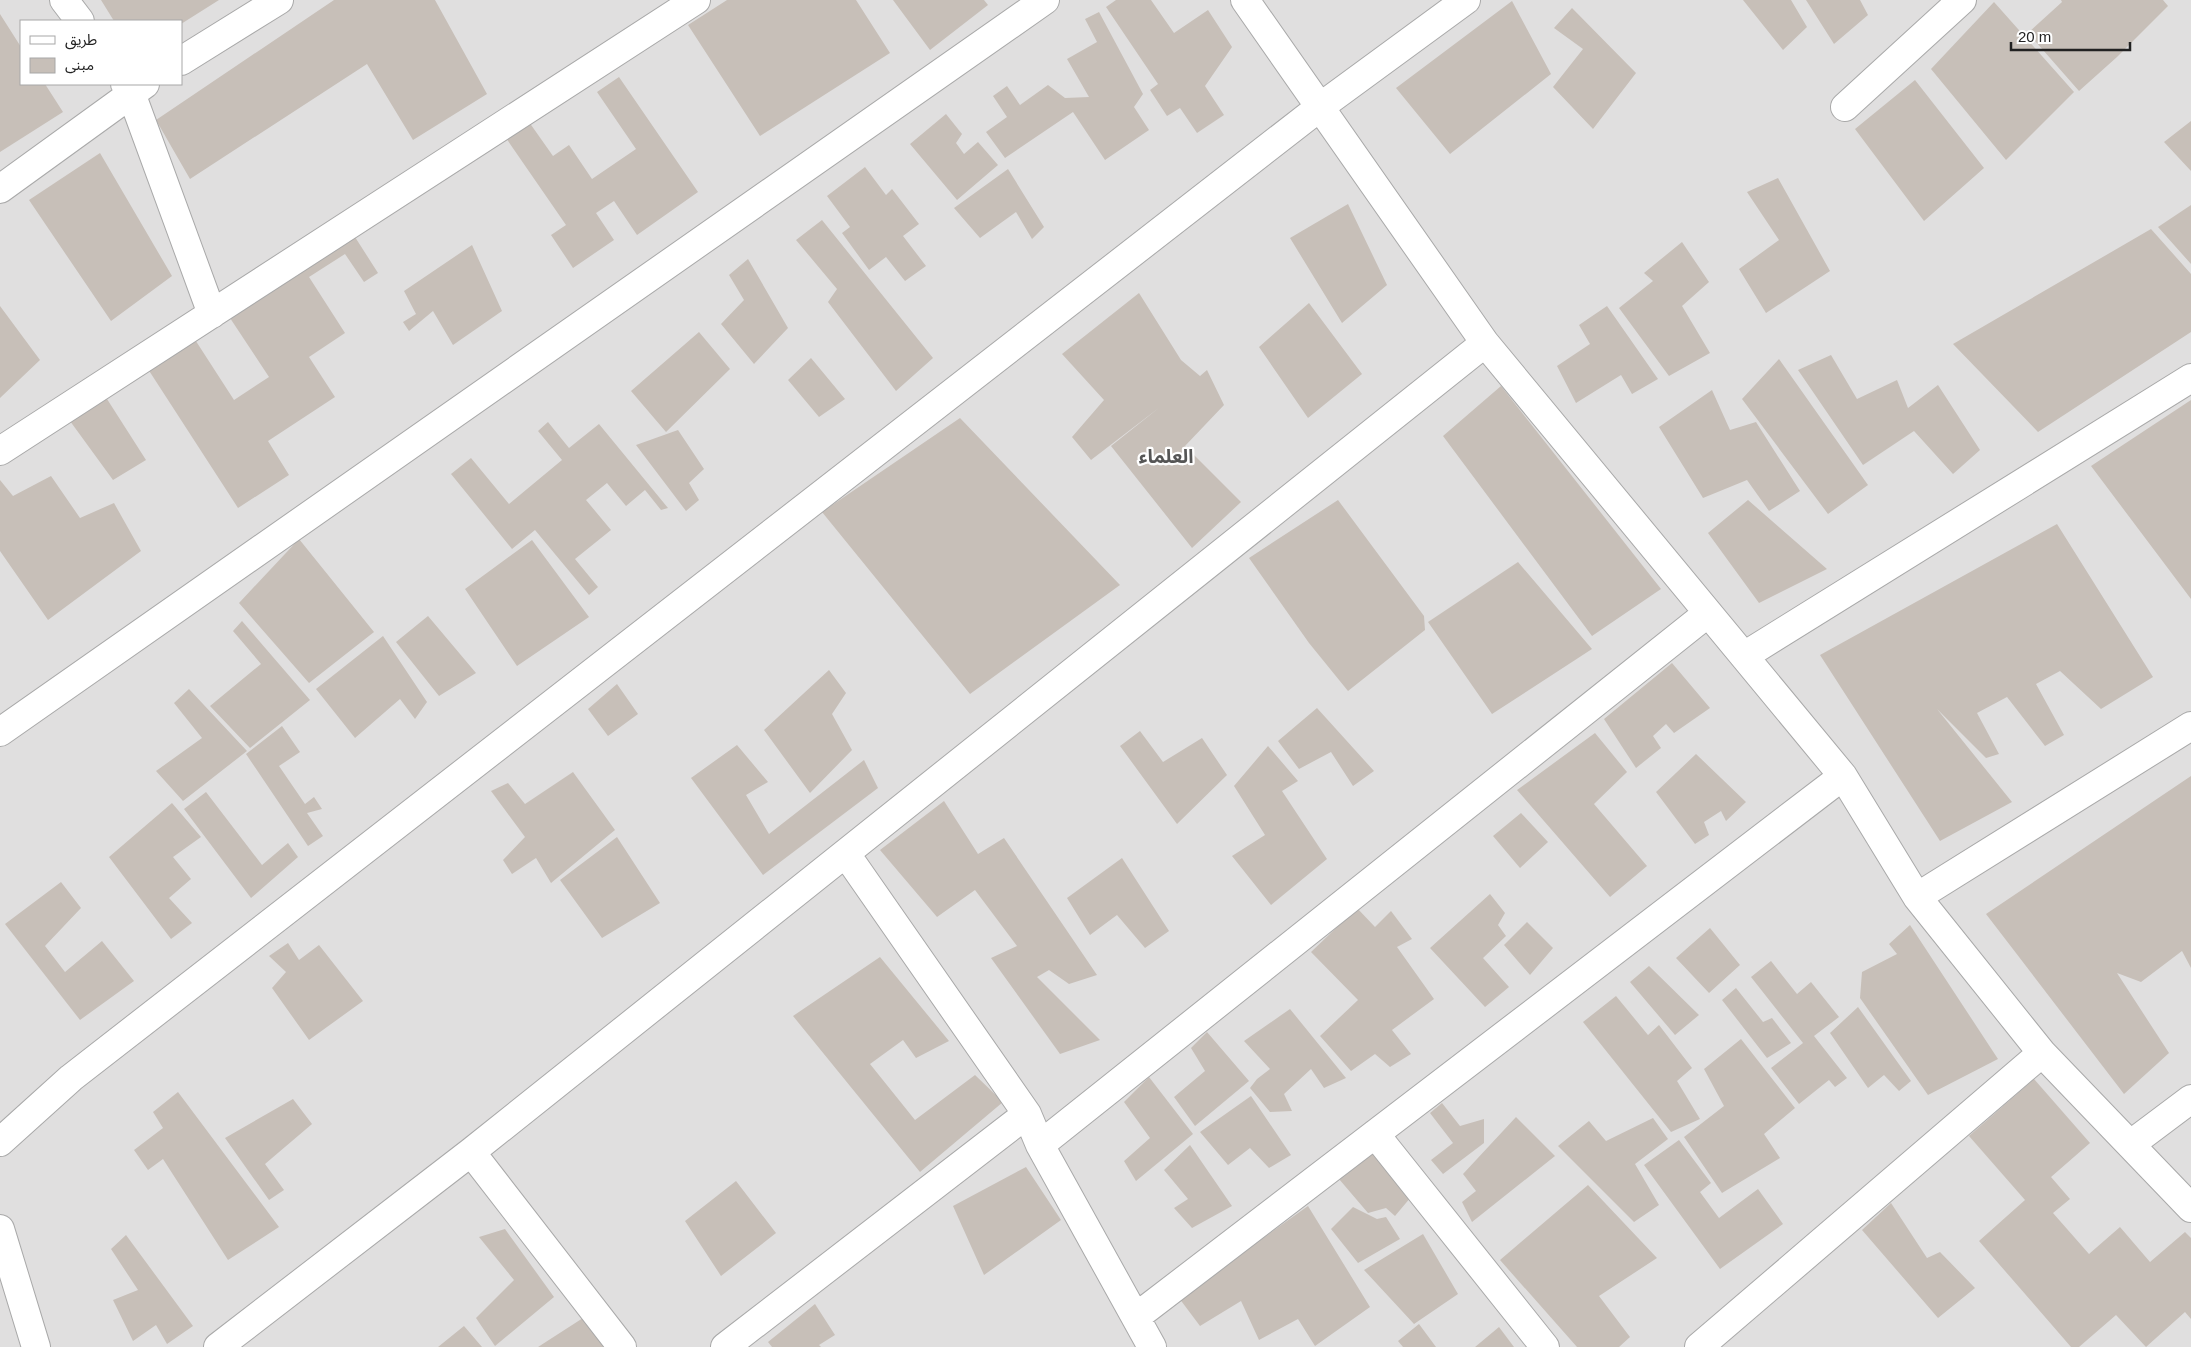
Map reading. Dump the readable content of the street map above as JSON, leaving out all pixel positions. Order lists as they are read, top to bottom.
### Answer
{
  "districts": ["العلماء"],
  "legend": ["طريق", "مبنى"],
  "scale_bar": "20 m"
}
